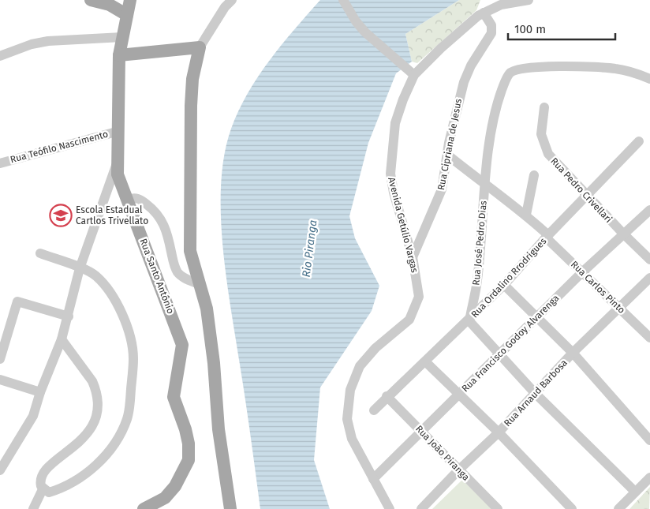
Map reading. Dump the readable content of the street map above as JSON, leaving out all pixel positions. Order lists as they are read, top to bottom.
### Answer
{
  "streets": {
    "main road": ["Rua Santo Antônio"],
    "street": [
      "Rua Cipriana de Jesus",
      "Rua Teófilo Nascimento",
      "Rua Pedro Crivellari",
      "Avenida Getúlio Vargas",
      "Rua José Pedro Dias",
      "Rua Ordalino Rrodrigues",
      "Rua Carlos Pinto",
      "Rua Francisco Godoy Alvarenga",
      "Rua Arnaud Barbosa",
      "Rua João Piranga"
    ]
  },
  "crossings": [
    ["Rua Cipriana de Jesus", "Avenida Getúlio Vargas"],
    ["Rua Cipriana de Jesus", "Rua Carlos Pinto"],
    ["Rua Teófilo Nascimento", "Rua Santo Antônio"],
    ["Rua Pedro Crivellari", "Rua Ordalino Rrodrigues"],
    ["Rua Pedro Crivellari", "Rua Francisco Godoy Alvarenga"],
    ["Avenida Getúlio Vargas", "Rua Francisco Godoy Alvarenga"],
    ["Rua José Pedro Dias", "Rua Ordalino Rrodrigues"],
    ["Rua José Pedro Dias", "Rua Carlos Pinto"],
    ["Rua Ordalino Rrodrigues", "Rua Carlos Pinto"],
    ["Rua Ordalino Rrodrigues", "Rua João Piranga"],
    ["Rua Carlos Pinto", "Rua Francisco Godoy Alvarenga"],
    ["Rua Carlos Pinto", "Rua Arnaud Barbosa"],
    ["Rua Francisco Godoy Alvarenga", "Rua João Piranga"],
    ["Rua Arnaud Barbosa", "Rua João Piranga"]
  ],
  "water": ["Rio Piranga"],
  "places": {
    "school or university": ["Escola Estadual Cartlos Trivellato"]
  },
  "scale_bar": "100 m"
}
